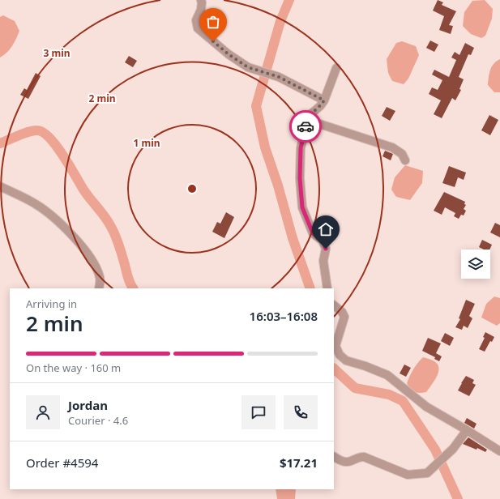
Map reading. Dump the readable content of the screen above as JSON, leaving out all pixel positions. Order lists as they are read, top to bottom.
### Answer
{
  "page": {
    "heading": ["2 min", "Arriving in", "16:03–16:08"],
    "panel": [
      "Jordan",
      "Courier · 4.6",
      "Order #4594",
      "$17.21"
    ],
    "bar": "On the way · 160 m"
  },
  "rings": ["3 min", "2 min", "1 min"]
}
